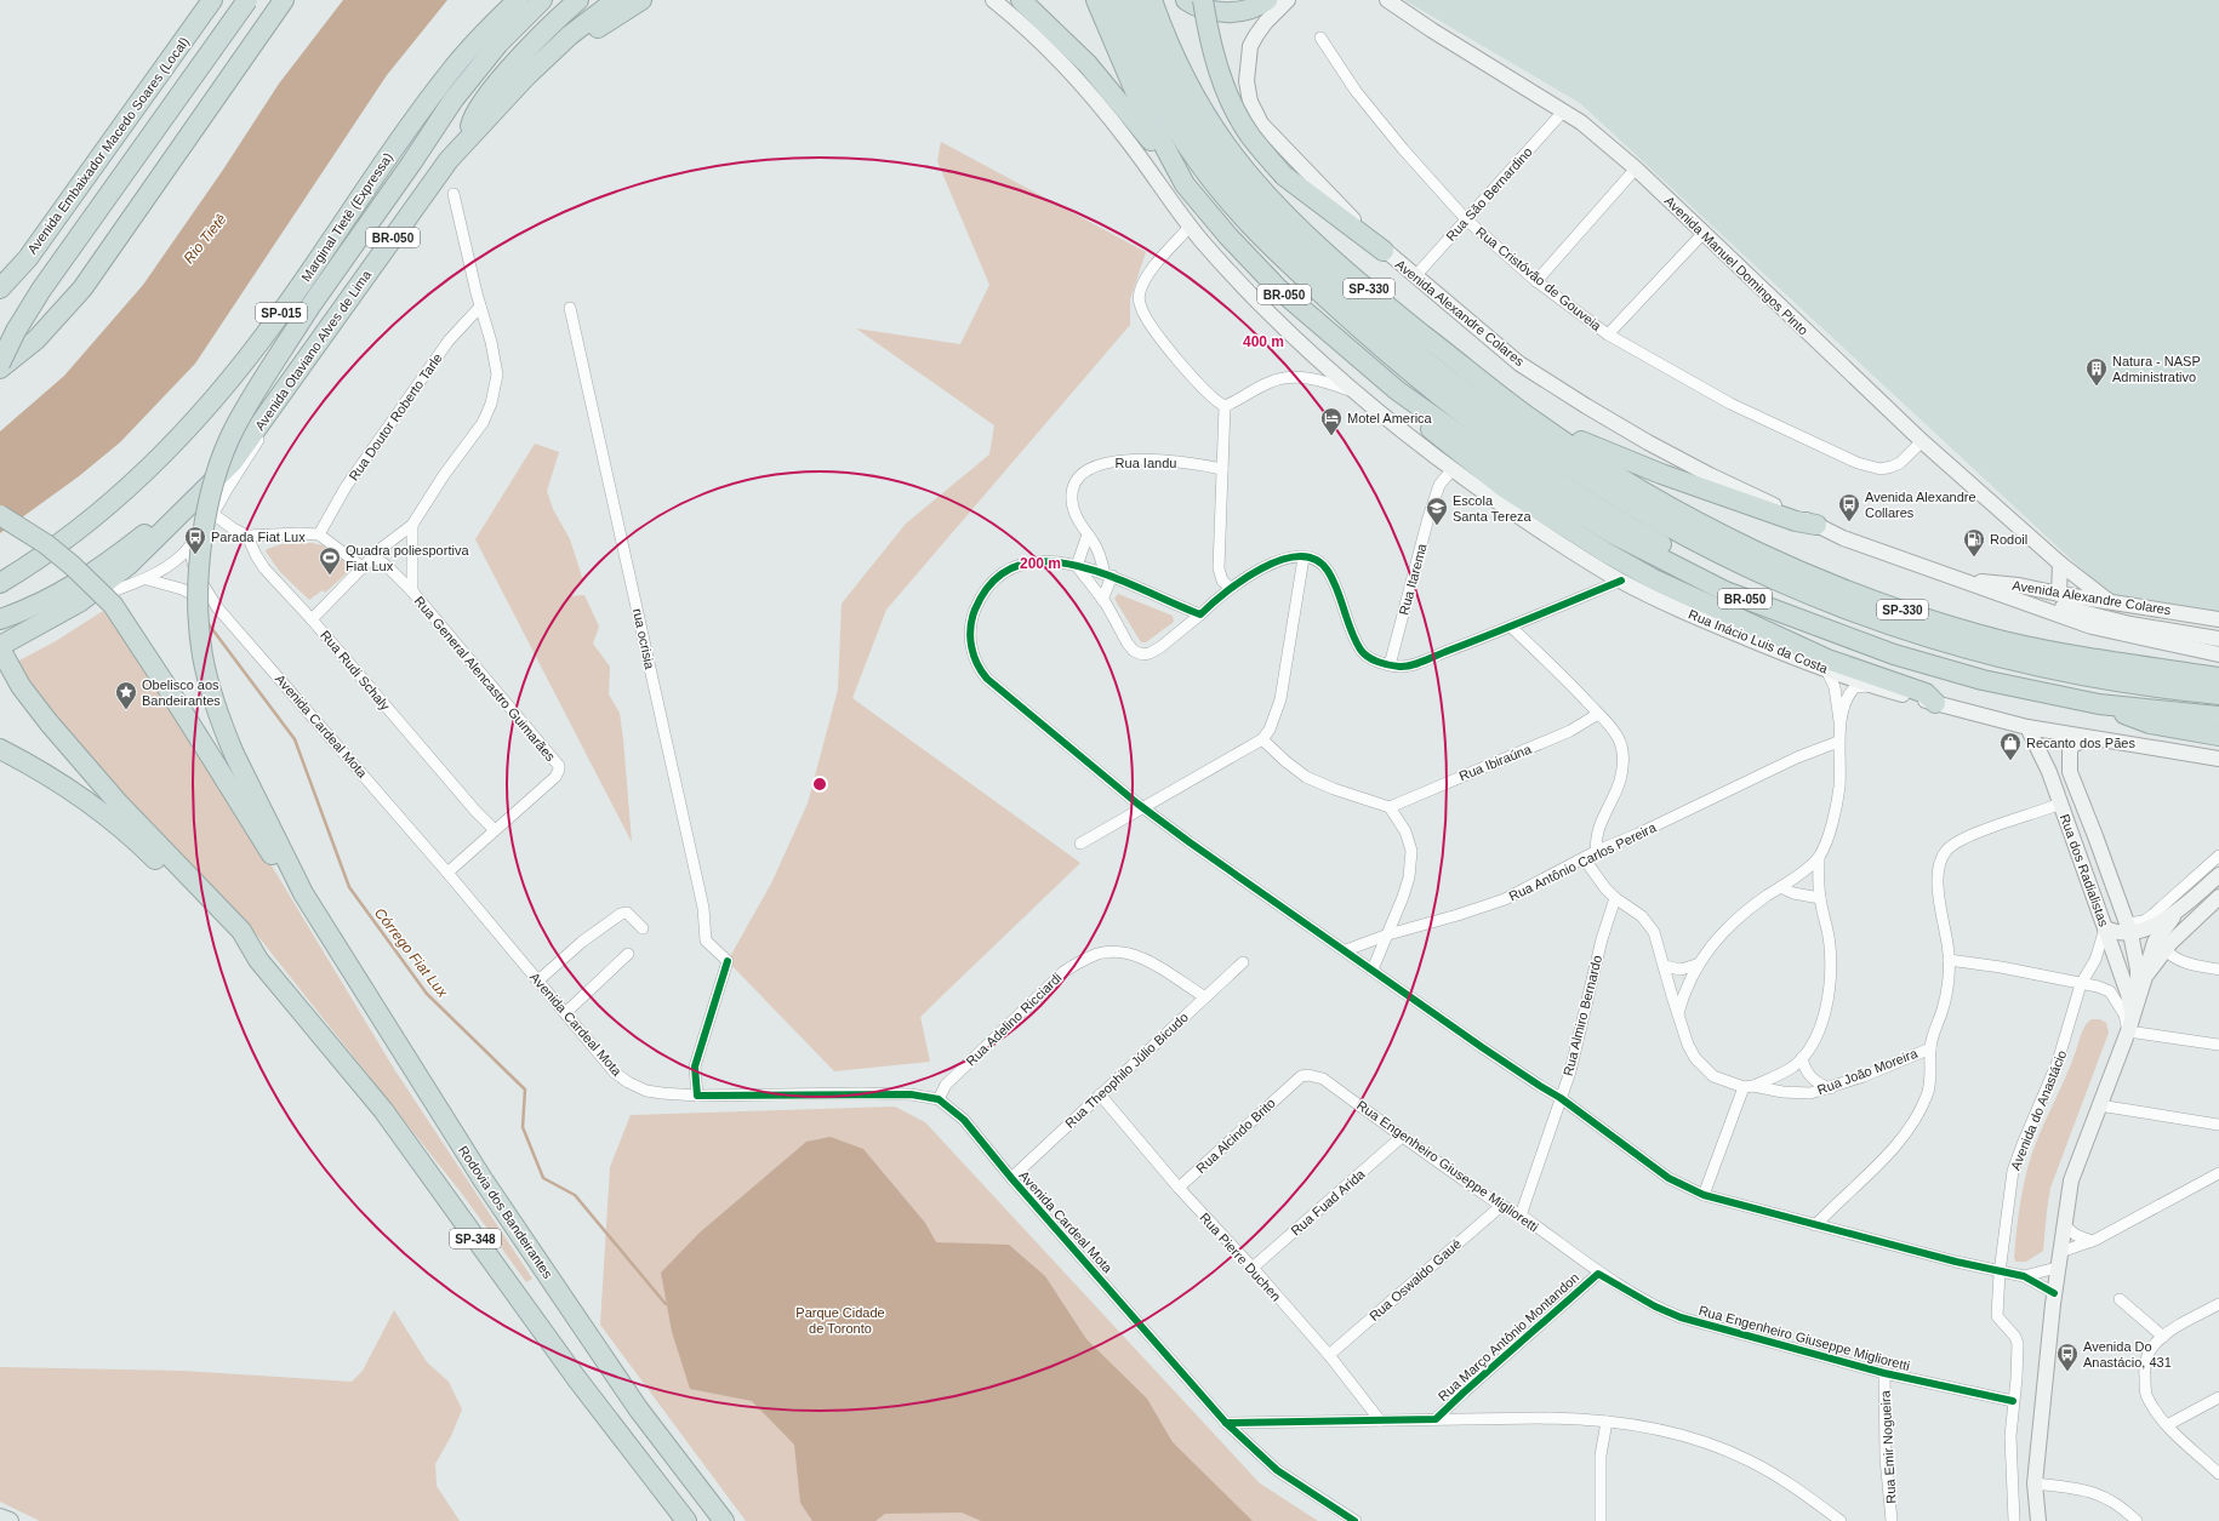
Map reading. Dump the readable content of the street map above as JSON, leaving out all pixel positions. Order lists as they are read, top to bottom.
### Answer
{
  "streets": {
    "highway": [
      "Avenida Embaixador Macedo Soares (Local)",
      "Marginal Tietê (Expressa)",
      "BR-050",
      "SP-330",
      "SP-015",
      "Avenida Otaviano Alves de Lima",
      "Rodovia dos Bandeirantes",
      "SP-348"
    ],
    "main road": [
      "Avenida Manuel Domingos Pinto",
      "Avenida Alexandre Colares",
      "Rua Inácio Luis da Costa",
      "Rua dos Radialistas"
    ],
    "street": [
      "Rua São Bernardino",
      "Rua Cristóvão de Gouveia",
      "Rua Doutor Roberto Tarle",
      "Rua Iandu",
      "Rua Itarema",
      "rua ocrisia",
      "Rua Rudi Schaly",
      "Rua General Alencastro Guimarães",
      "Avenida Cardeal Mota",
      "Rua Ibiraúna",
      "Rua Antônio Carlos Pereira",
      "Rua Almiro Bernardo",
      "Rua Adelino Ricciardi",
      "Rua Theophilo Júlio Bicudo",
      "Rua João Moreira",
      "Avenida do Anastácio",
      "Rua Alcindo Brito",
      "Rua Engenheiro Giuseppe Miglioretti",
      "Rua Fuad Arida",
      "Rua Pierre Duchen",
      "Rua Oswaldo Gaué",
      "Rua Março Antônio Montandon",
      "Rua Emir Nogueira"
    ]
  },
  "crossings": [
    ["Rua São Bernardino", "Avenida Manuel Domingos Pinto"],
    ["Rua São Bernardino", "Rua Cristóvão de Gouveia"],
    ["Rua São Bernardino", "Avenida Alexandre Colares"],
    ["Avenida Manuel Domingos Pinto", "Rua Cristóvão de Gouveia"],
    ["Avenida Manuel Domingos Pinto", "Avenida Alexandre Colares"],
    ["Rua Itarema", "Rua Inácio Luis da Costa"],
    ["rua ocrisia", "Avenida Cardeal Mota"],
    ["Rua Inácio Luis da Costa", "Rua dos Radialistas"],
    ["Rua Rudi Schaly", "Rua General Alencastro Guimarães"],
    ["Avenida Cardeal Mota", "Rua Adelino Ricciardi"],
    ["Avenida Cardeal Mota", "Rua Theophilo Júlio Bicudo"],
    ["Rua Antônio Carlos Pereira", "Rua João Moreira"],
    ["Rua dos Radialistas", "Rua João Moreira"],
    ["Rua dos Radialistas", "Avenida do Anastácio"],
    ["Rua Almiro Bernardo", "Rua João Moreira"],
    ["Rua Almiro Bernardo", "Rua Engenheiro Giuseppe Miglioretti"],
    ["Rua Adelino Ricciardi", "Rua Theophilo Júlio Bicudo"],
    ["Rua Theophilo Júlio Bicudo", "Rua Pierre Duchen"],
    ["Avenida do Anastácio", "Rua Engenheiro Giuseppe Miglioretti"],
    ["Rua Alcindo Brito", "Rua Engenheiro Giuseppe Miglioretti"],
    ["Rua Alcindo Brito", "Rua Pierre Duchen"],
    ["Rua Engenheiro Giuseppe Miglioretti", "Rua Fuad Arida"],
    ["Rua Engenheiro Giuseppe Miglioretti", "Rua Oswaldo Gaué"],
    ["Rua Engenheiro Giuseppe Miglioretti", "Rua Março Antônio Montandon"],
    ["Rua Engenheiro Giuseppe Miglioretti", "Rua Emir Nogueira"],
    ["Rua Fuad Arida", "Rua Pierre Duchen"],
    ["Rua Pierre Duchen", "Rua Oswaldo Gaué"]
  ],
  "water": ["Rio Tietê", "Córrego Fiat Lux"],
  "parks": ["Parque Cidade de Toronto"],
  "places": {
    "building": ["Natura - NASP Administrativo"],
    "hotel": ["Motel America"],
    "bus stop": ["Avenida Alexandre Collares", "Parada Fiat Lux", "Avenida Do Anastácio, 431"],
    "school or university": ["Escola Santa Tereza"],
    "fuel station": ["Rodoil"],
    "sports": ["Quadra poliesportiva Fiat Lux"],
    "place": ["Obelisco aos Bandeirantes"],
    "shop": ["Recanto dos Pães"]
  },
  "rings": ["400 m", "200 m"]
}
